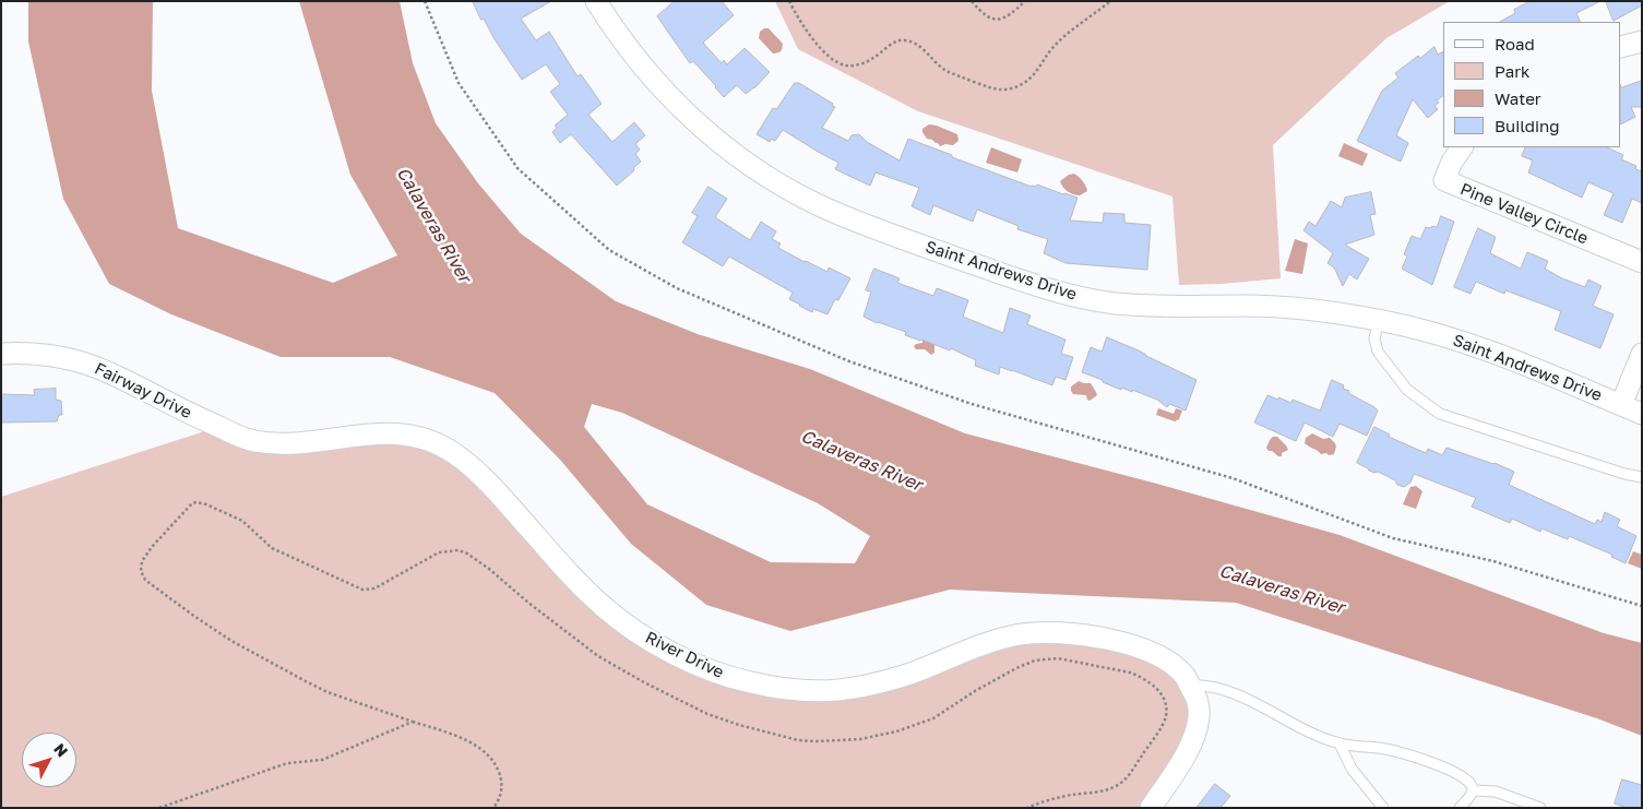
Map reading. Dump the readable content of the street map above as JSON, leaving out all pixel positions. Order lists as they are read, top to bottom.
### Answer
{
  "streets": {
    "street": [
      "Pine Valley Circle",
      "Saint Andrews Drive",
      "Fairway Drive",
      "River Drive"
    ]
  },
  "crossings": [
    ["Fairway Drive", "River Drive"]
  ],
  "water": ["Calaveras River"],
  "legend": [
    "Road",
    "Park",
    "Water",
    "Building"
  ],
  "north": "top right"
}
